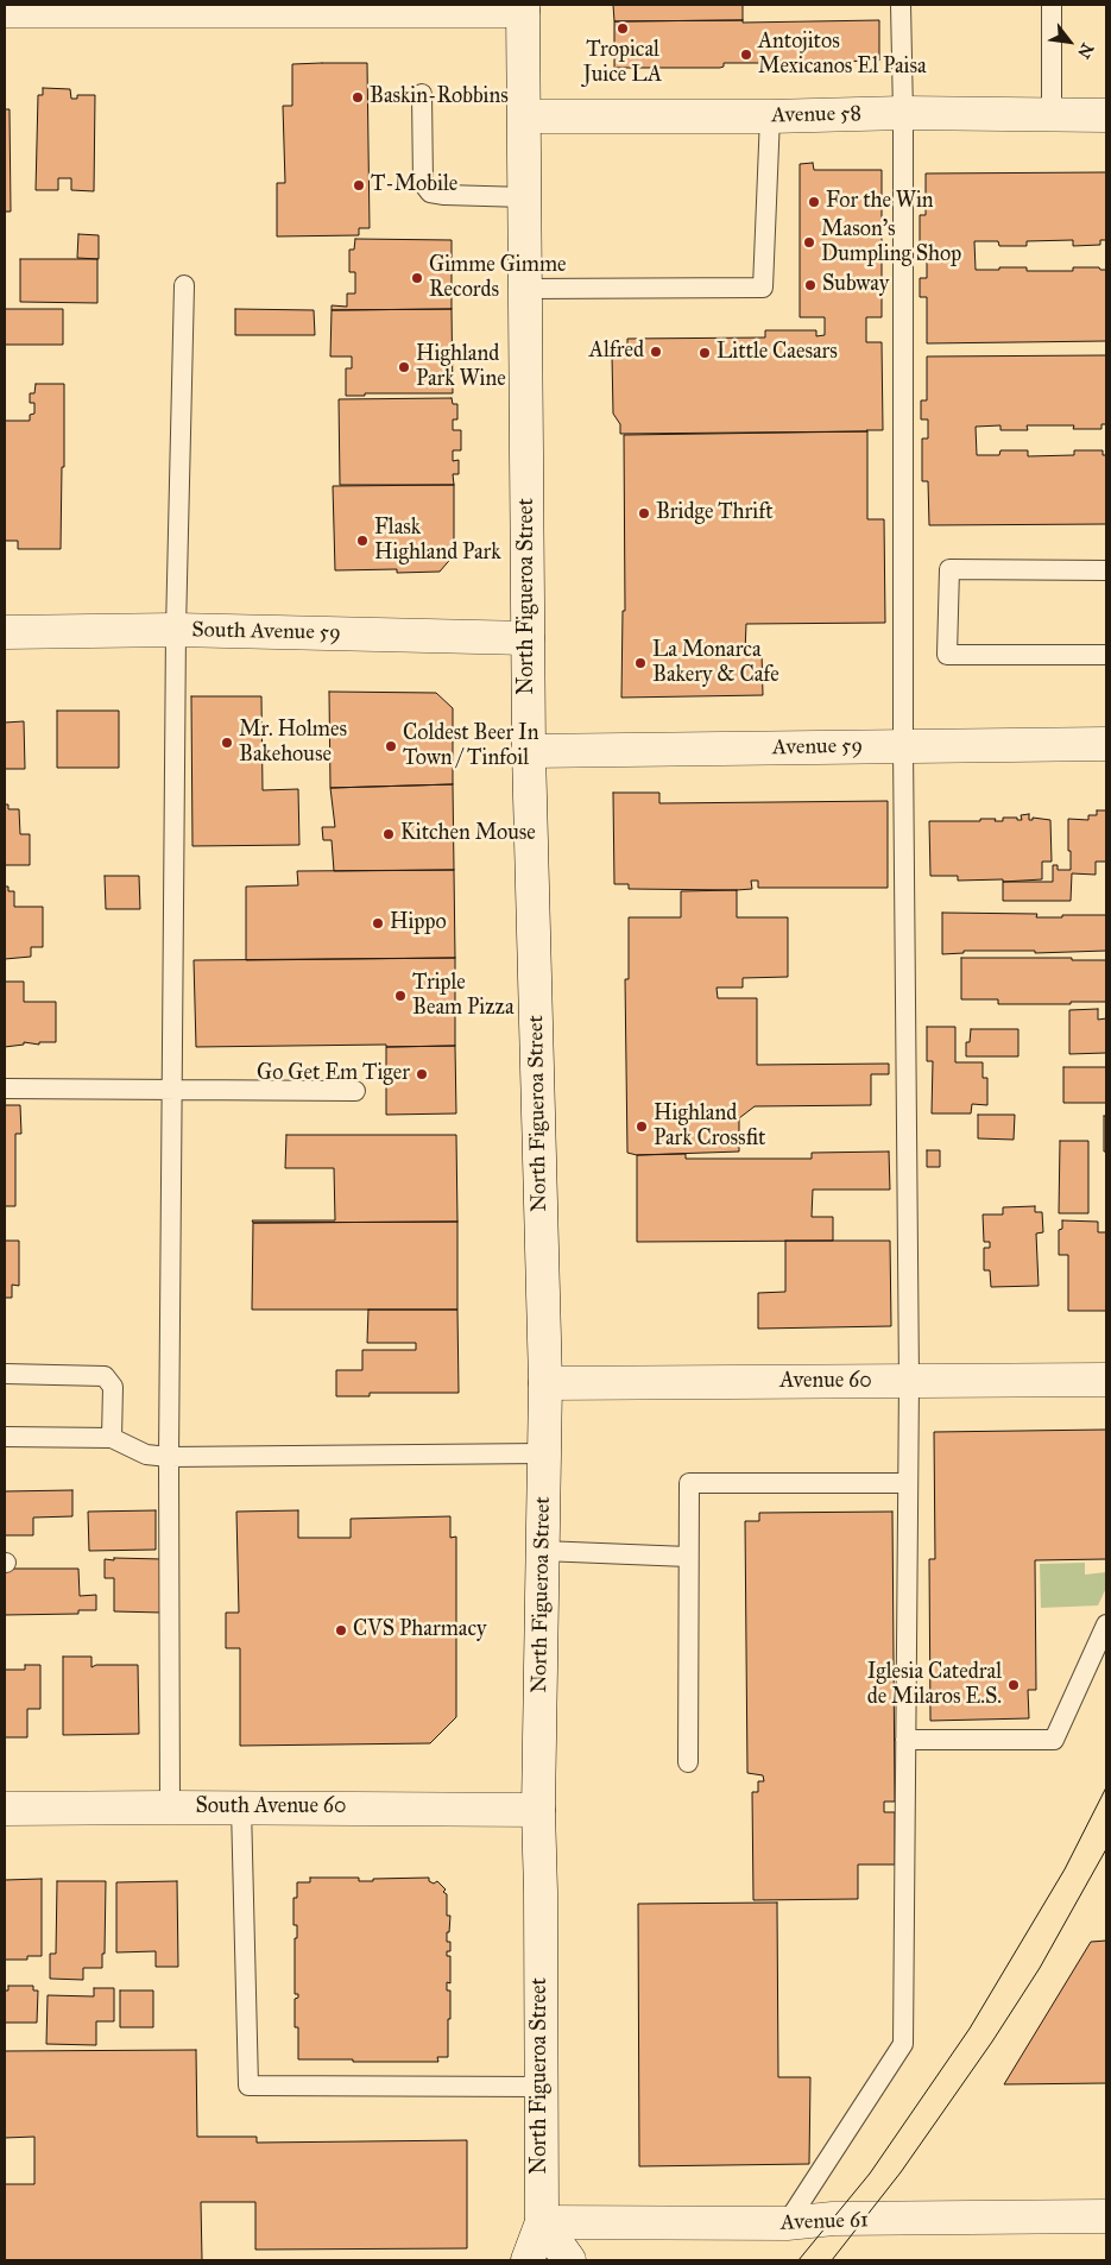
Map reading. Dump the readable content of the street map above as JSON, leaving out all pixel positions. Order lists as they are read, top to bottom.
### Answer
{
  "streets": {
    "street": [
      "Avenue 58",
      "North Figueroa Street",
      "South Avenue 59",
      "Avenue 59",
      "Avenue 60",
      "South Avenue 60",
      "Avenue 61"
    ]
  },
  "crossings": [
    ["Avenue 58", "North Figueroa Street"],
    ["North Figueroa Street", "South Avenue 59"],
    ["North Figueroa Street", "Avenue 59"],
    ["North Figueroa Street", "Avenue 60"],
    ["North Figueroa Street", "South Avenue 60"],
    ["North Figueroa Street", "Avenue 61"]
  ],
  "places": [
    "Tropical Juice LA",
    "Antojitos Mexicanos El Paisa",
    "Baskin-Robbins",
    "T-Mobile",
    "For the Win",
    "Mason's Dumpling Shop",
    "Gimme Gimme Records",
    "Subway",
    "Alfred",
    "Little Caesars",
    "Highland Park Wine",
    "Bridge Thrift",
    "Flask Highland Park",
    "La Monarca Bakery & Cafe",
    "Mr. Holmes Bakehouse",
    "Coldest Beer In Town / Tinfoil",
    "Kitchen Mouse",
    "Hippo",
    "Triple Beam Pizza",
    "Go Get Em Tiger",
    "Highland Park Crossfit",
    "CVS Pharmacy",
    "Iglesia Catedral de Milaros E.S."
  ],
  "north": "bottom right"
}
